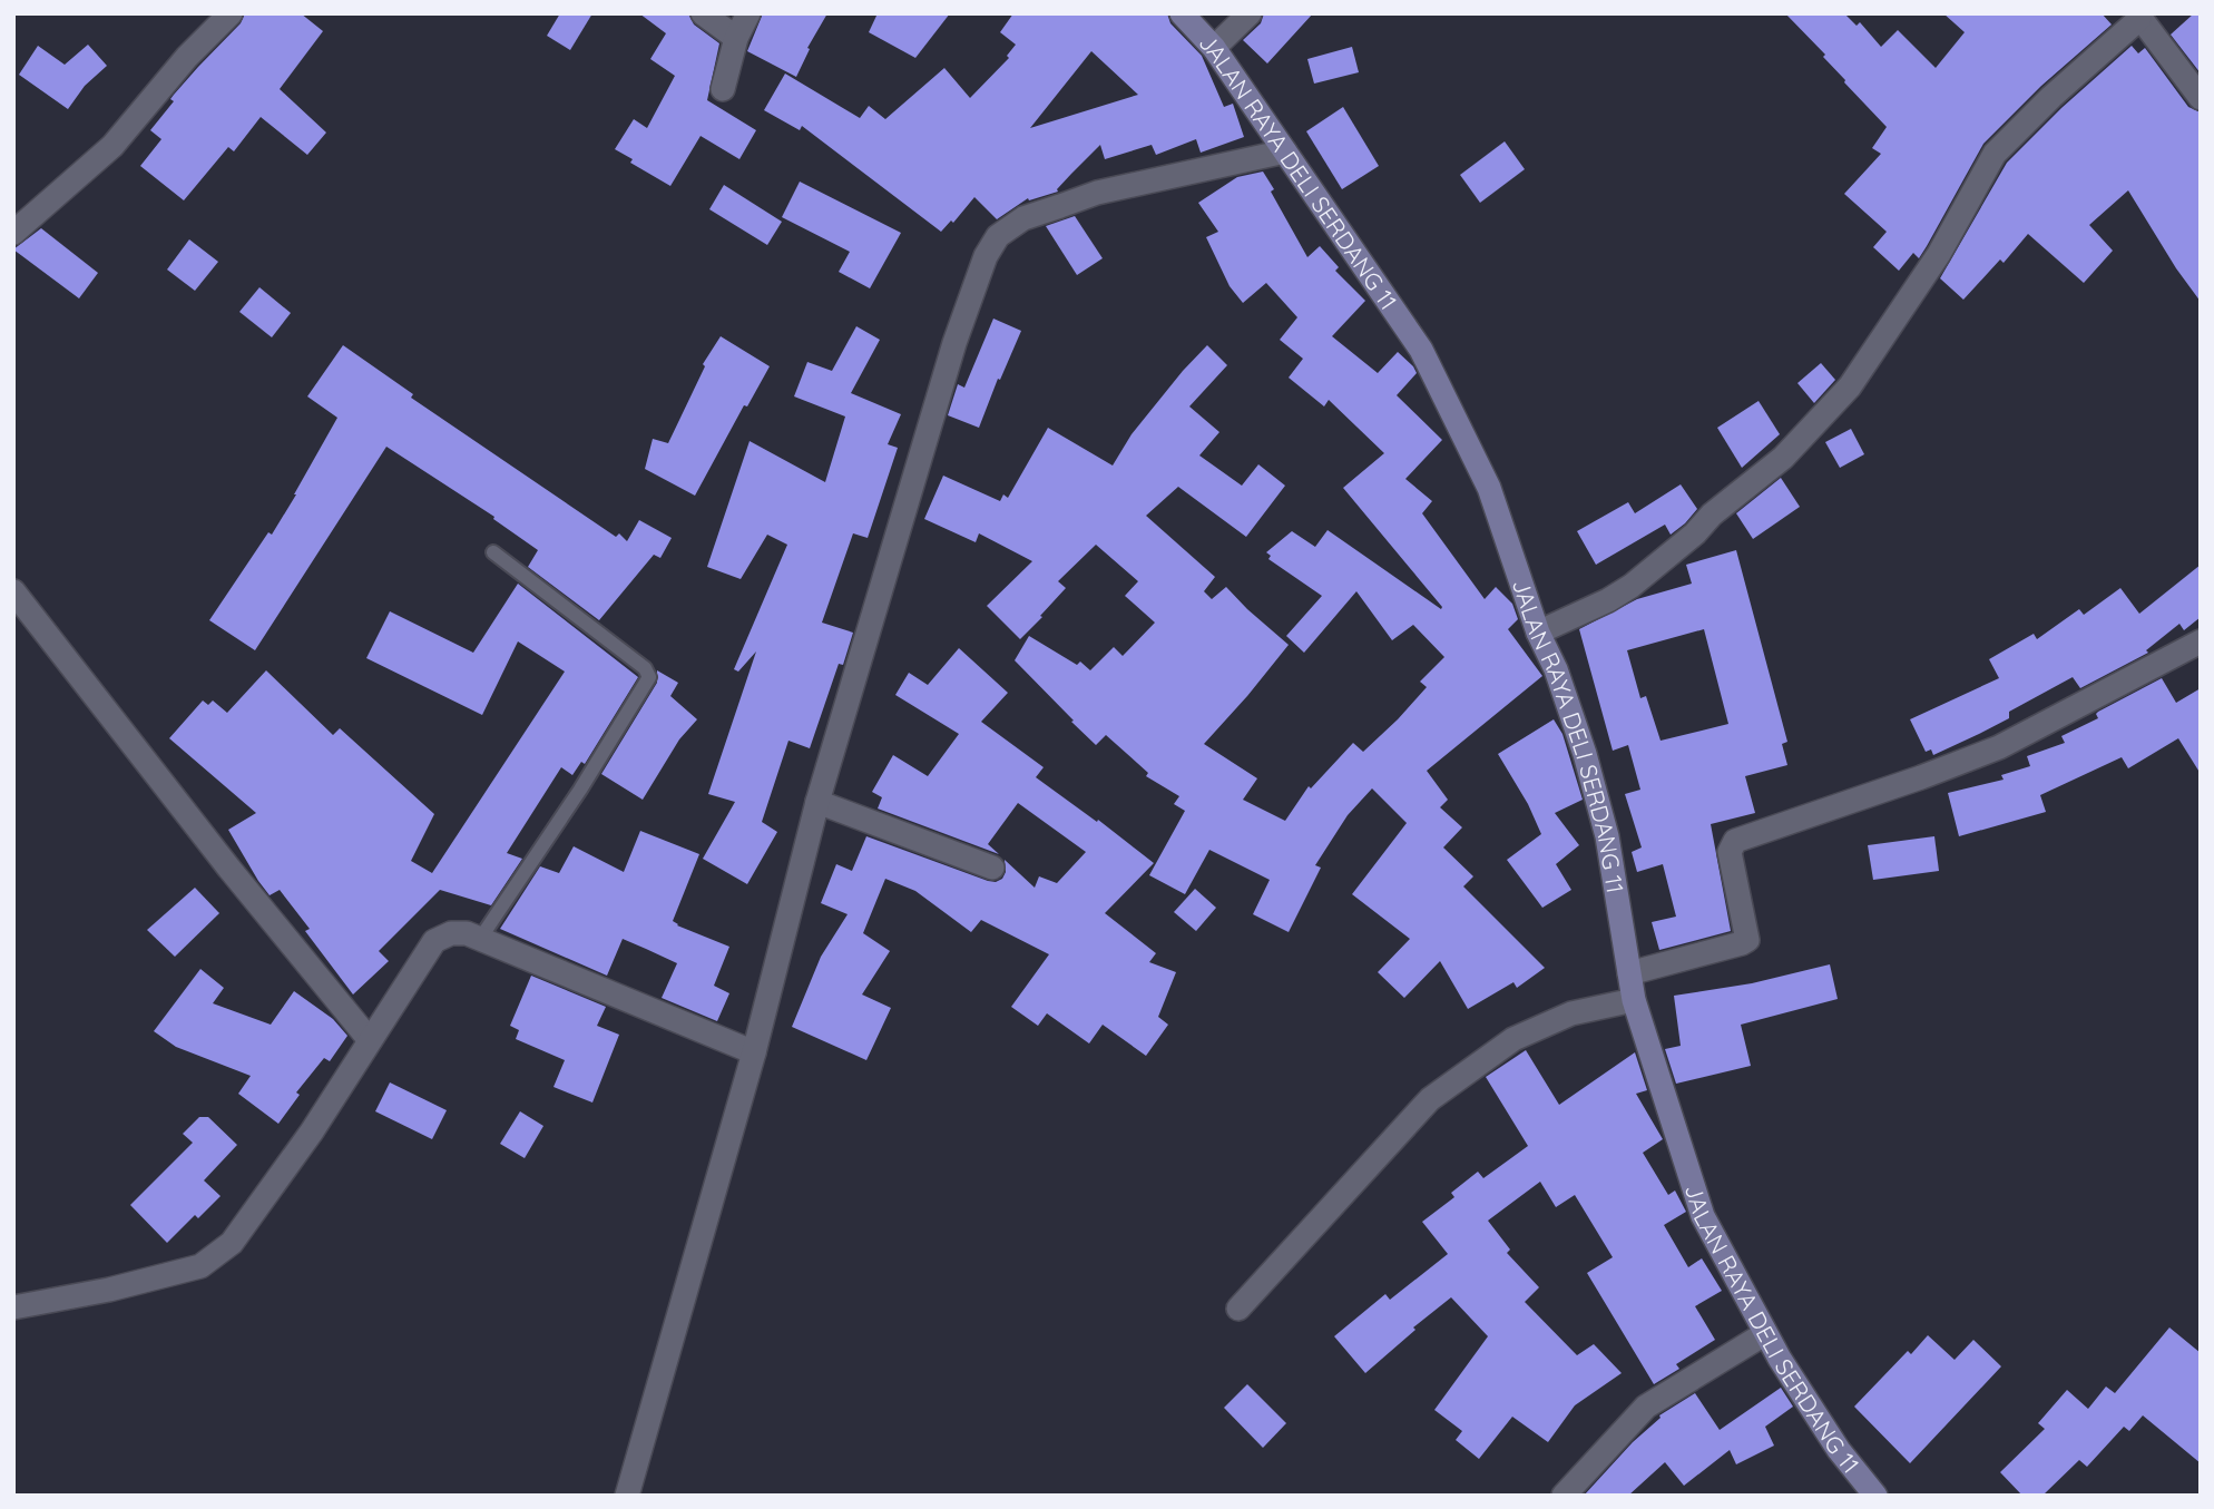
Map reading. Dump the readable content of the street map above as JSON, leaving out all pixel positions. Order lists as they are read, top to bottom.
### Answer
{
  "streets": {
    "street": ["JALAN RAYA DELI SERDANG 11"]
  }
}
